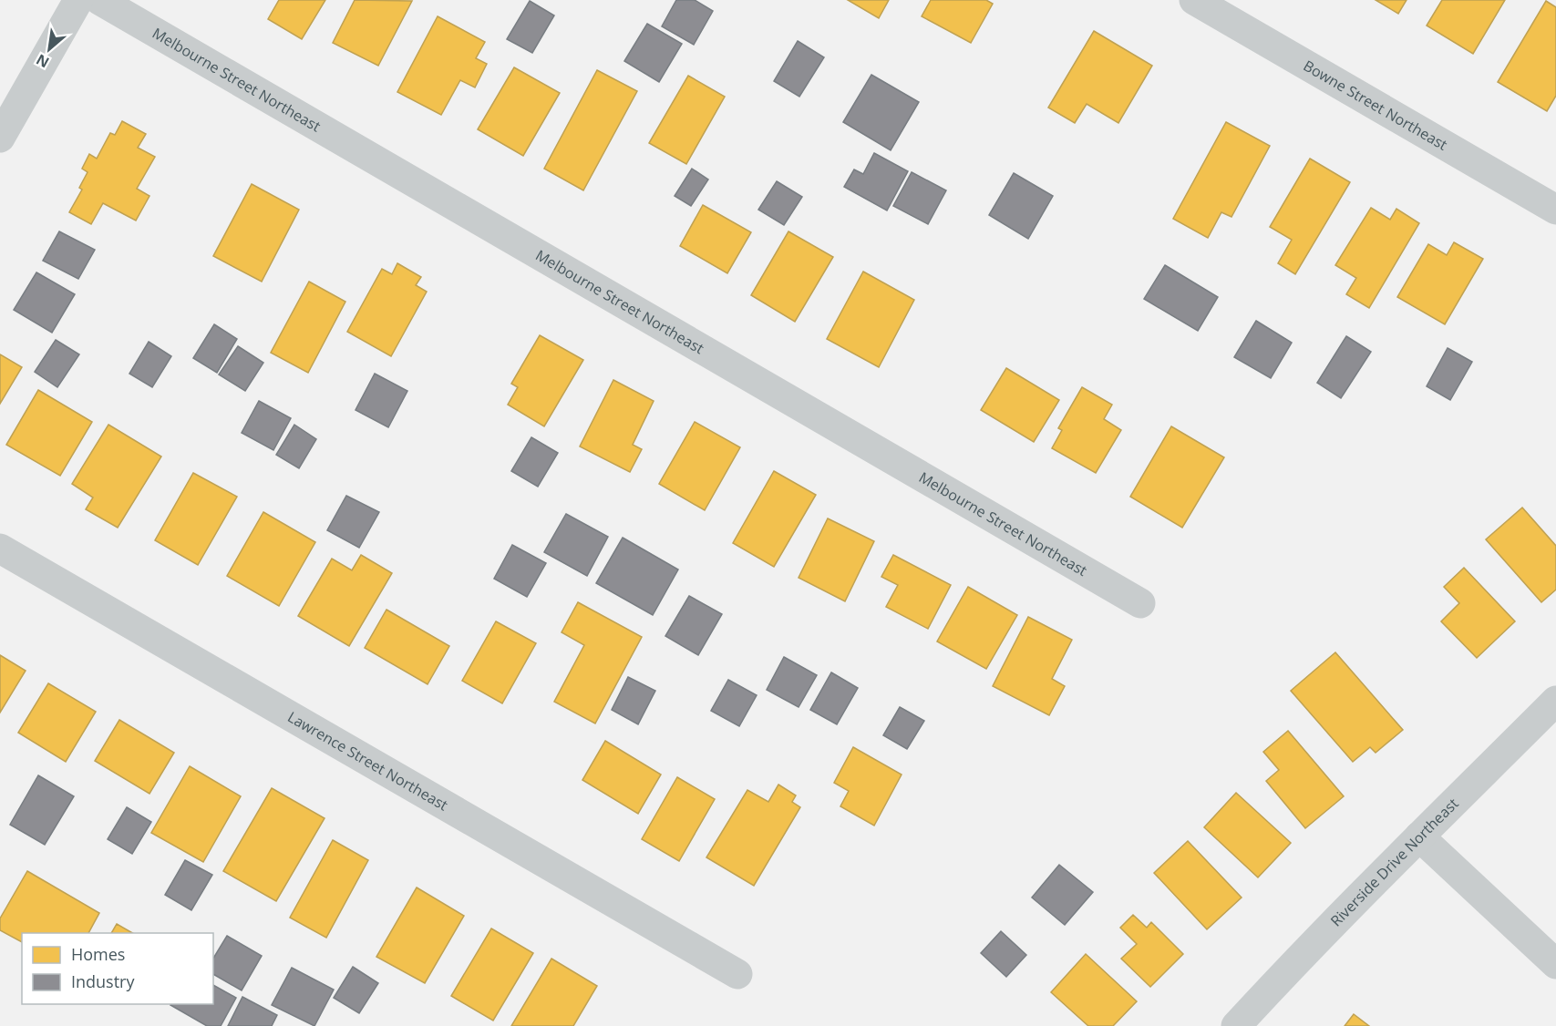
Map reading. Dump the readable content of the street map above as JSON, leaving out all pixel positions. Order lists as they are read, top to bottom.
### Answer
{
  "streets": {
    "street": [
      "Melbourne Street Northeast",
      "Bowne Street Northeast",
      "Lawrence Street Northeast",
      "Riverside Drive Northeast"
    ]
  },
  "legend": ["Homes", "Industry"],
  "north": "bottom left"
}
